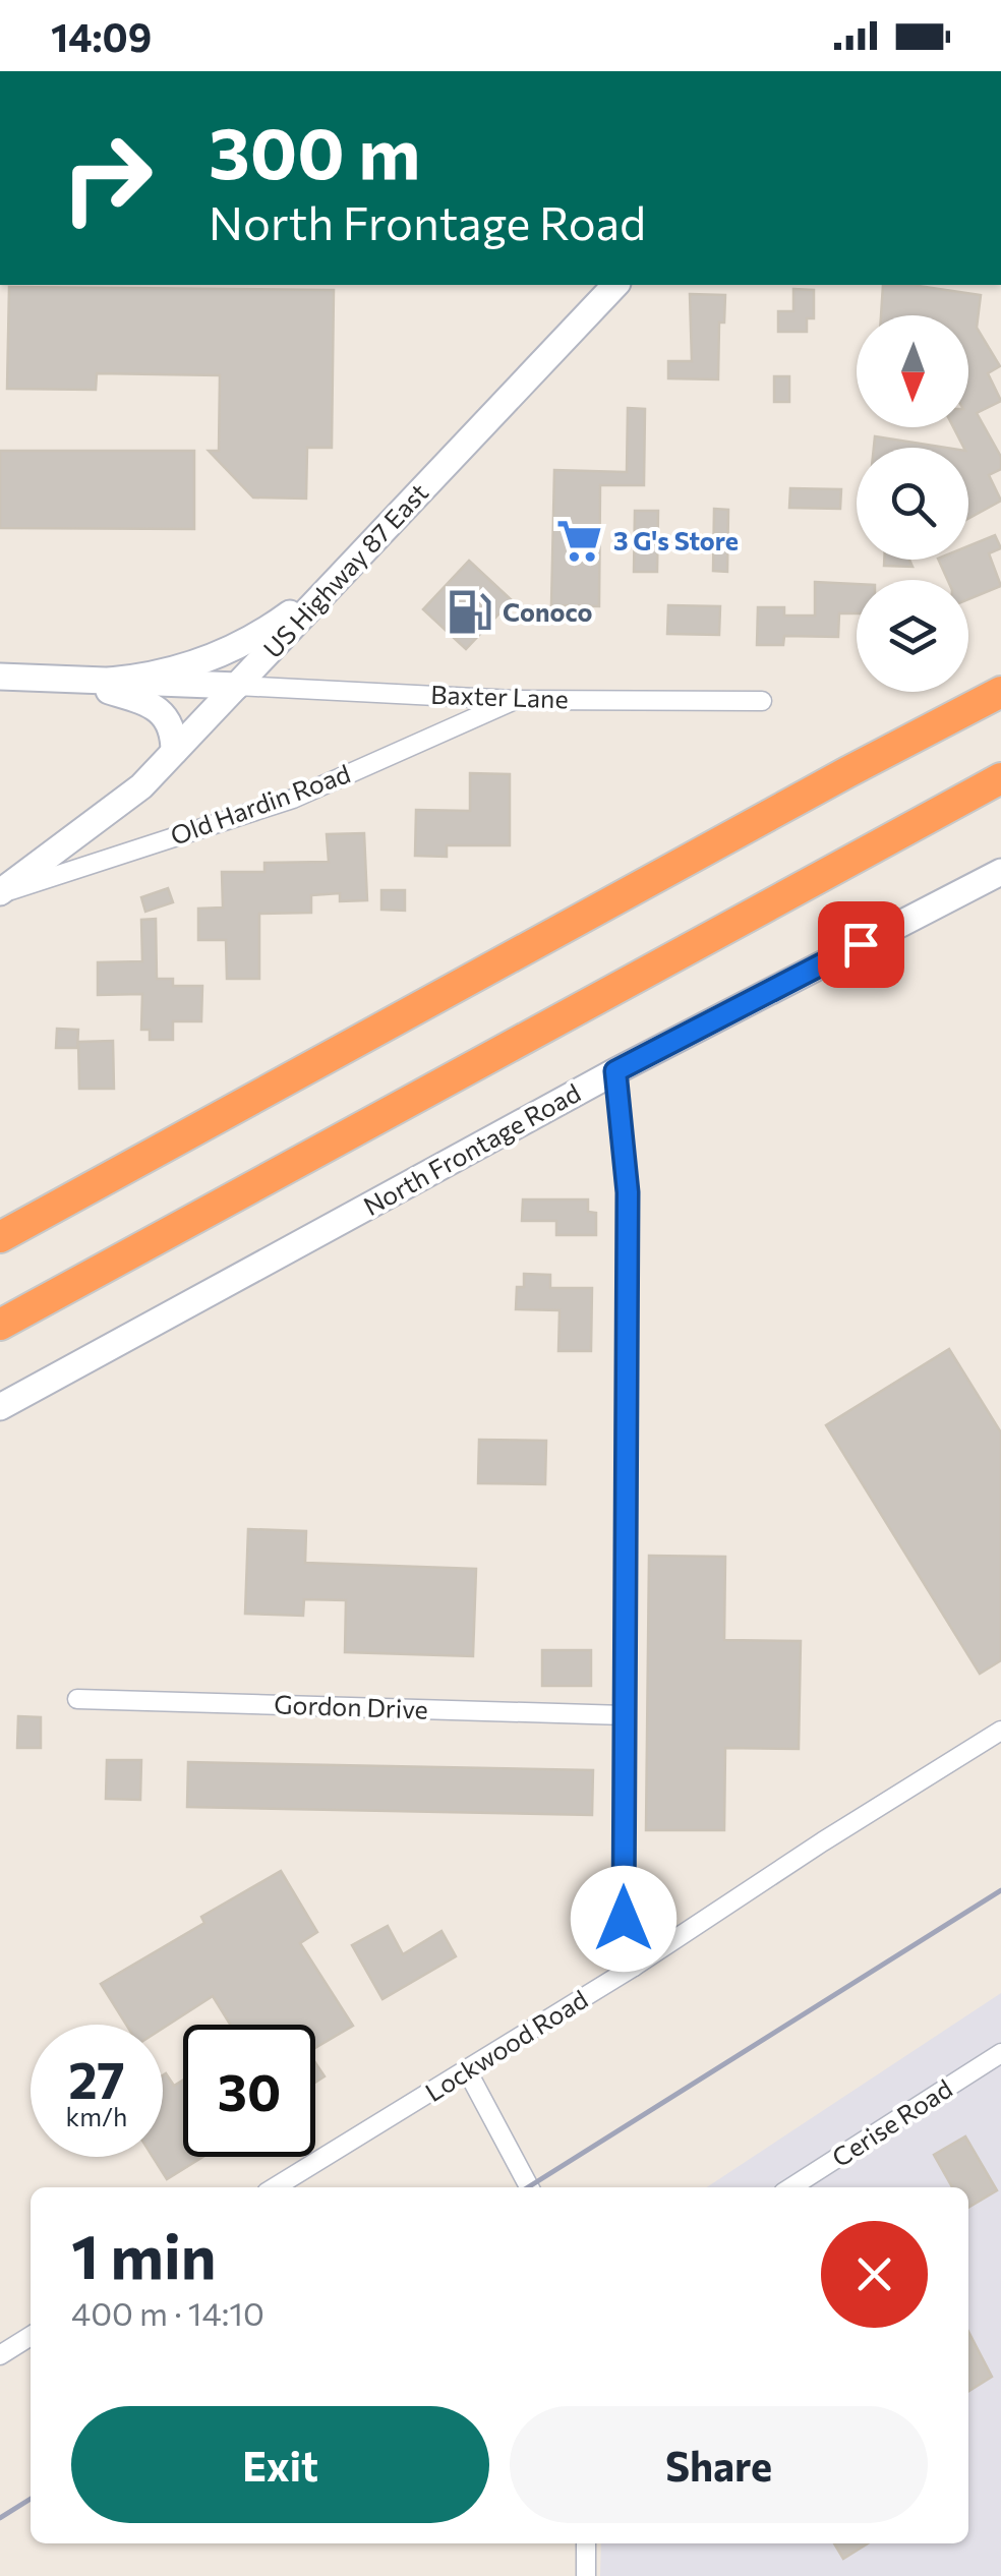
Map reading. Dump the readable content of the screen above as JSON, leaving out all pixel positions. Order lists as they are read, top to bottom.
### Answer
{
  "streets": {
    "street": [
      "US Highway 87 East",
      "Baxter Lane",
      "Old Hardin Road",
      "North Frontage Road",
      "Gordon Drive",
      "Lockwood Road",
      "Cerise Road"
    ]
  },
  "crossings": [
    ["US Highway 87 East", "Baxter Lane"],
    ["US Highway 87 East", "Old Hardin Road"],
    ["Baxter Lane", "Old Hardin Road"]
  ],
  "places": {
    "supermarket": ["3 G's Store"],
    "fuel station": ["Conoco"]
  },
  "north": "bottom",
  "page": {
    "status": "14:09",
    "turn": ["300 m", "North Frontage Road"],
    "speed": "27 km/h",
    "limit": "30",
    "heading": ["1 min", "400 m · 14:10"],
    "buttons": ["Exit", "Share"]
  }
}
